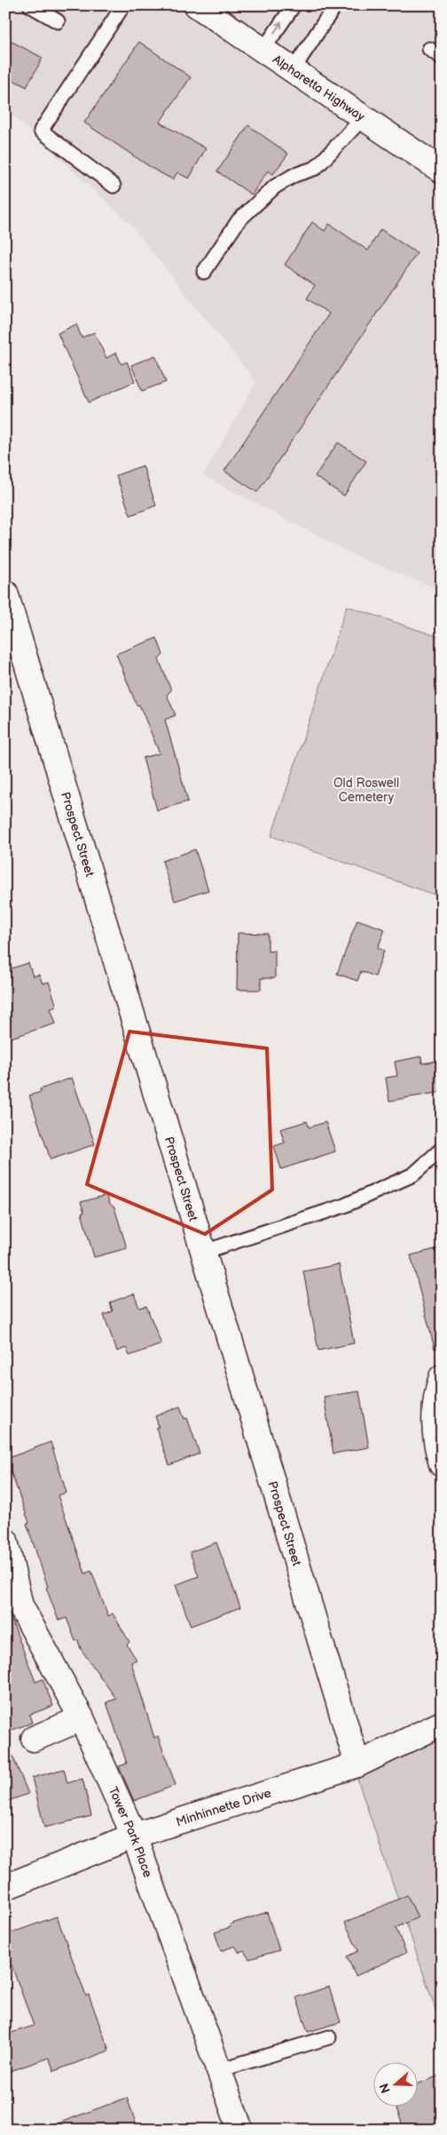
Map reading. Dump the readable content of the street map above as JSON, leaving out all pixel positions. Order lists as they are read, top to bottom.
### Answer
{
  "streets": {
    "main road": [
      "Alpharetta Highway",
      "Prospect Street",
      "Minhinnette Drive",
      "Tower Park Place"
    ]
  },
  "crossings": [
    ["Prospect Street", "Minhinnette Drive"],
    ["Minhinnette Drive", "Tower Park Place"]
  ],
  "parks": ["Old Roswell Cemetery"],
  "north": "left"
}
